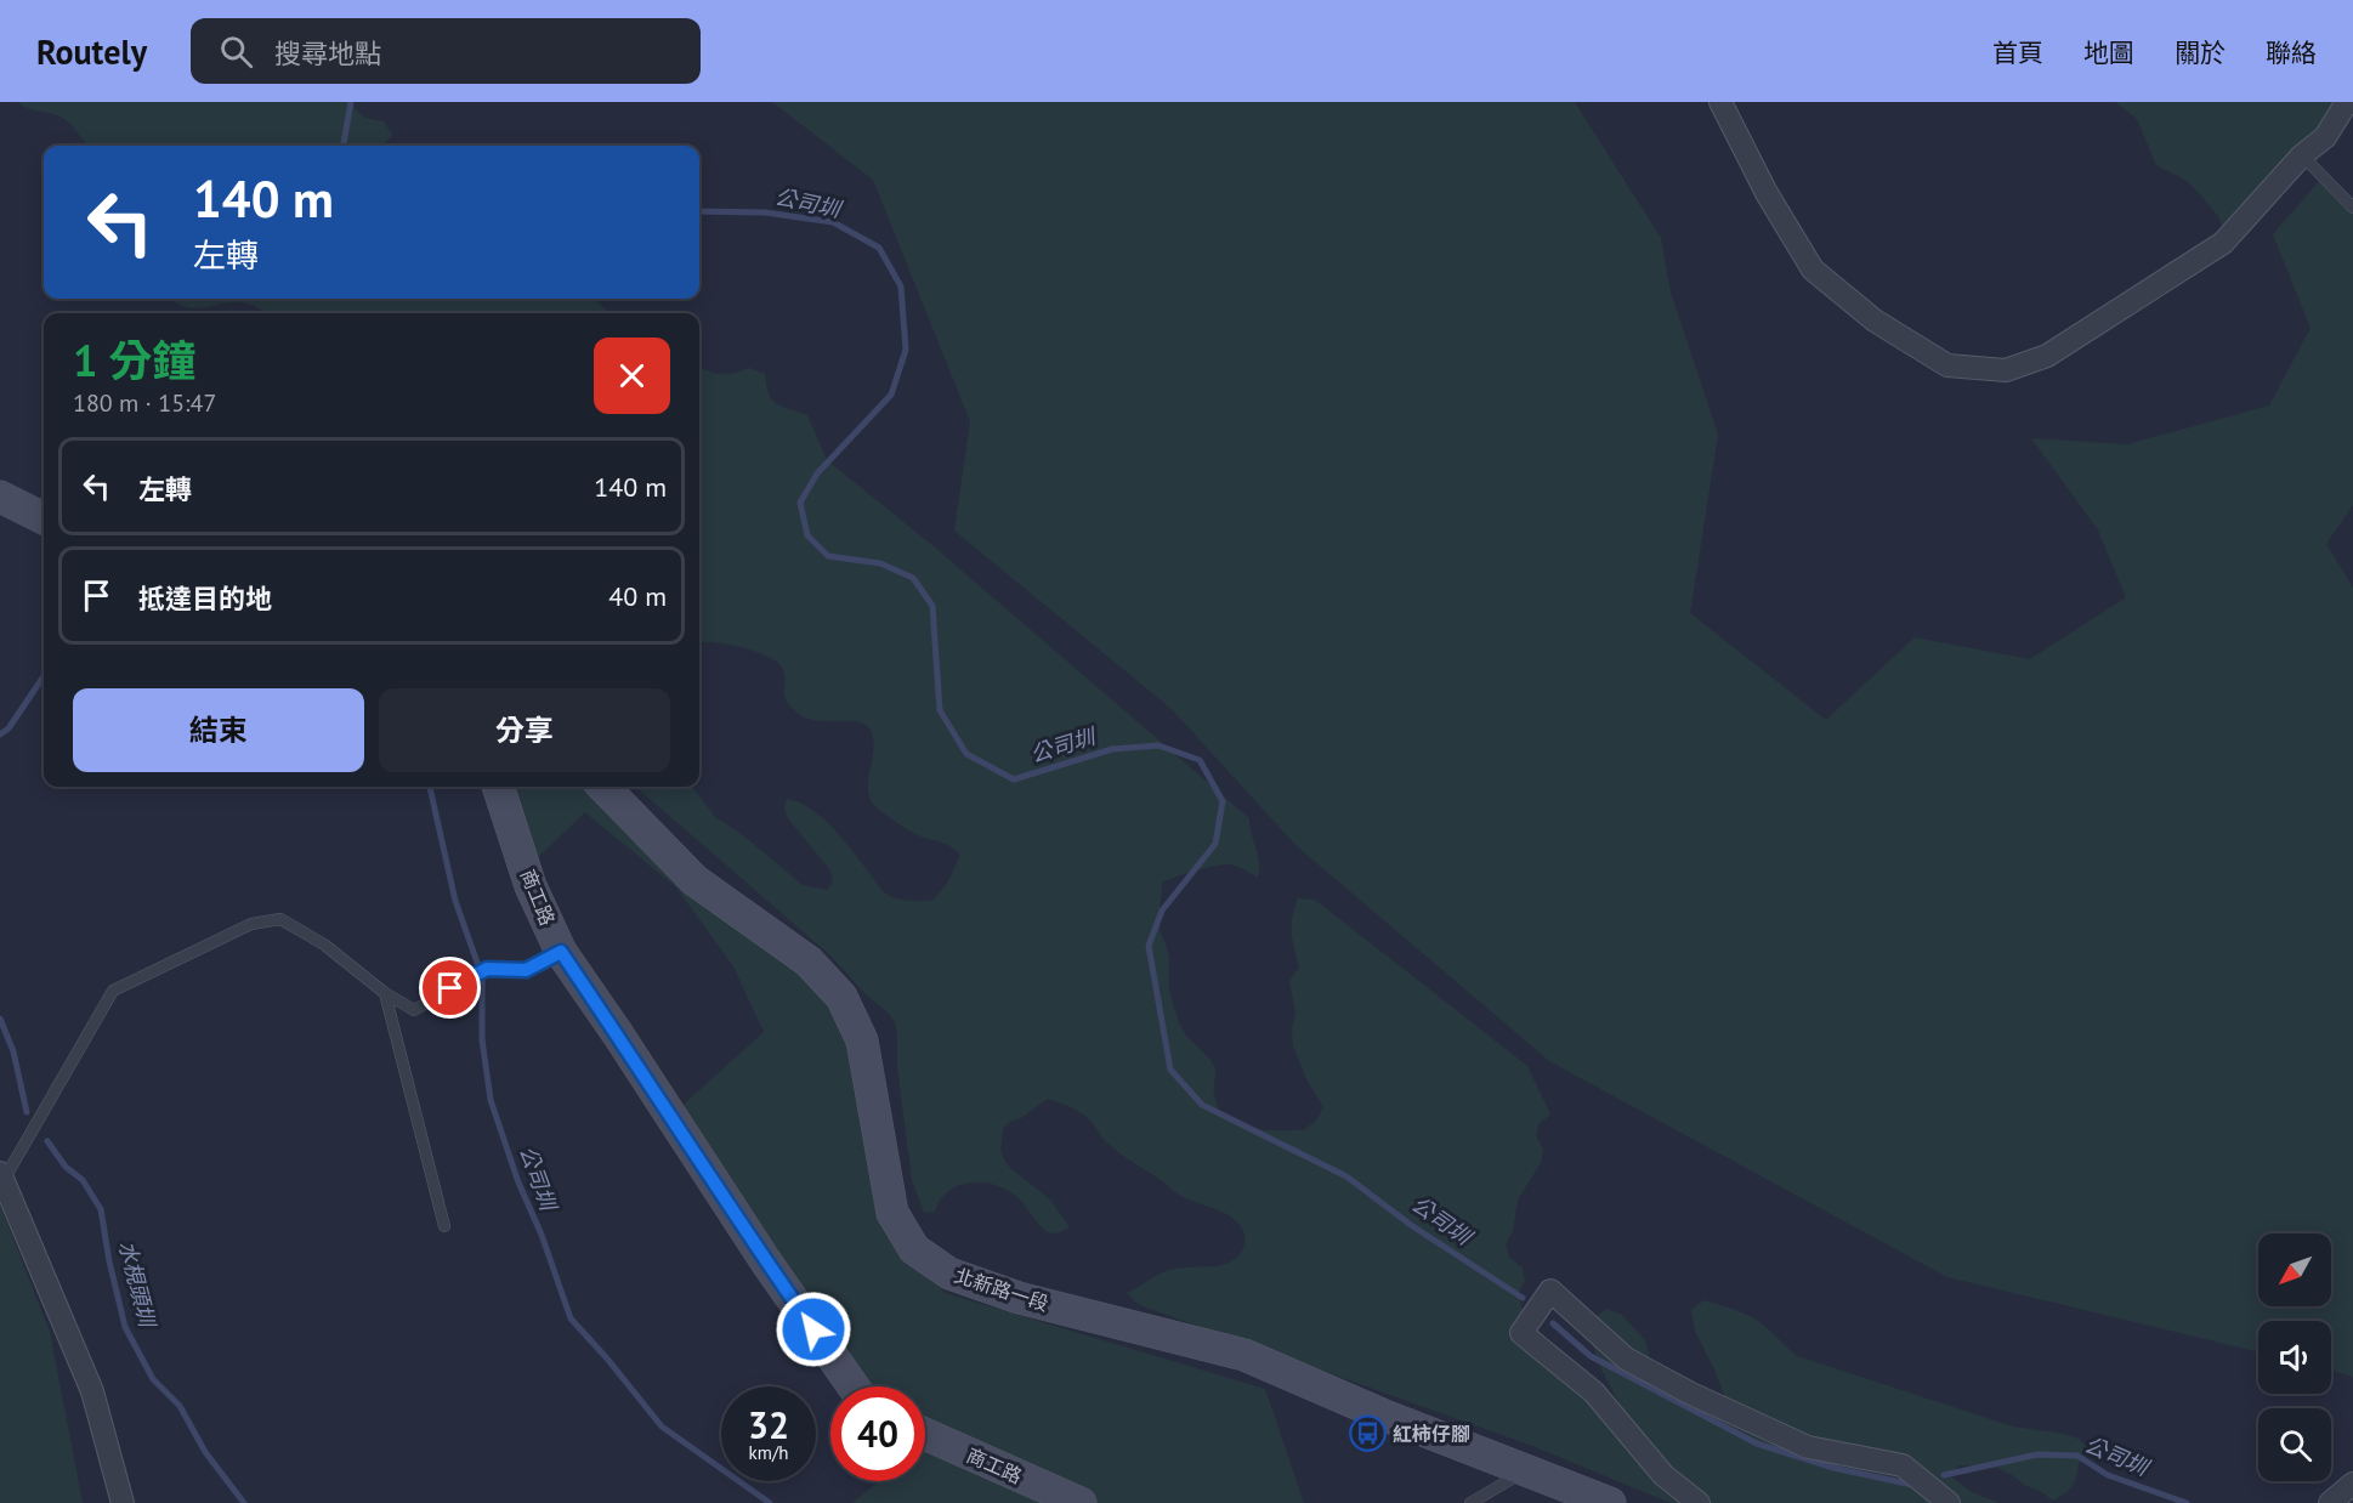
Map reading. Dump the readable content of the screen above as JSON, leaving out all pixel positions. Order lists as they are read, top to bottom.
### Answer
{
  "streets": {
    "main road": ["商工路", "北新路一段"]
  },
  "water": ["公司圳", "水梘頭圳"],
  "places": {
    "bus stop": ["紅柿仔腳"]
  },
  "north": "bottom left",
  "page": {
    "header": "Routely",
    "search": "搜尋地點",
    "nav": [
      "首頁",
      "地圖",
      "關於",
      "聯絡"
    ],
    "turn": ["140 m", "左轉"],
    "heading": ["1 分鐘", "180 m · 15:47"],
    "list": [
      {
        "name": "左轉",
        "value": "140 m"
      },
      {
        "name": "抵達目的地",
        "value": "40 m"
      }
    ],
    "buttons": ["結束", "分享"],
    "speed": "32 km/h",
    "limit": "40"
  }
}
